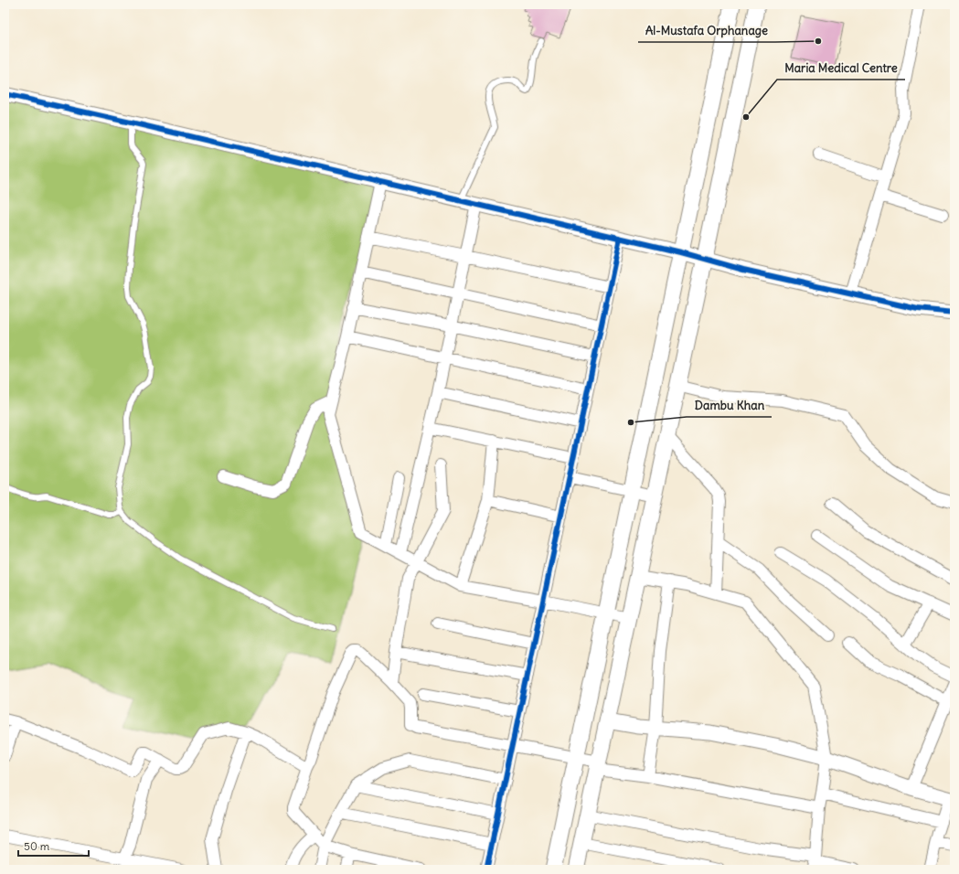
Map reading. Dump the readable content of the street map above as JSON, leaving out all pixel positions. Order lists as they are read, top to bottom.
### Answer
{
  "places": ["Al-Mustafa Orphanage", "Maria Medical Centre", "Dambu Khan"],
  "scale_bar": "50 m"
}
